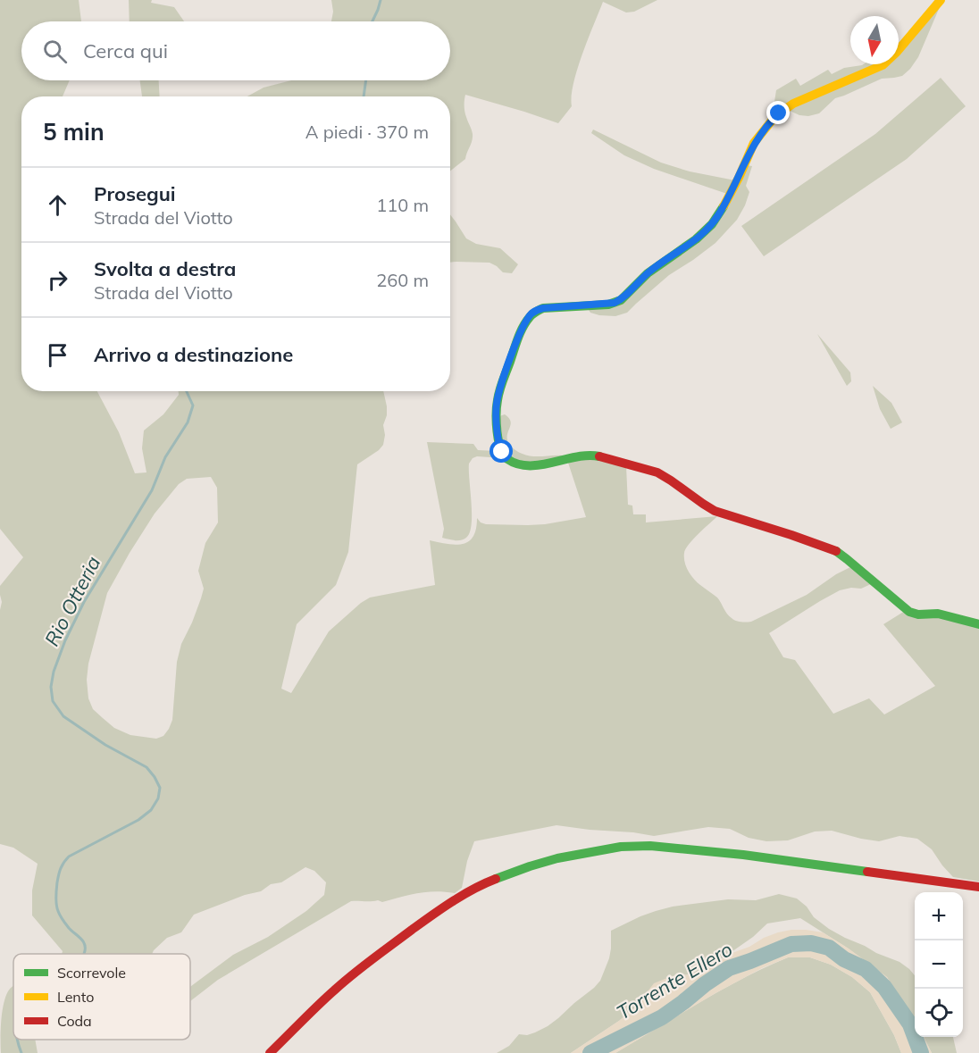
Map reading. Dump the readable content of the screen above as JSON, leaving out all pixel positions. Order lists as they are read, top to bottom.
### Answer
{
  "water": ["Rio Otteria", "Torrente Ellero"],
  "legend": ["Scorrevole", "Lento", "Coda"],
  "north": "bottom",
  "page": {
    "search": "Cerca qui",
    "heading": ["5 min", "A piedi · 370 m"],
    "list": [
      ["Prosegui", "Strada del Viotto", "110 m"],
      ["Svolta a destra", "Strada del Viotto", "260 m"],
      "Arrivo a destinazione"
    ],
    "map_buttons": ["+", "−"]
  }
}
